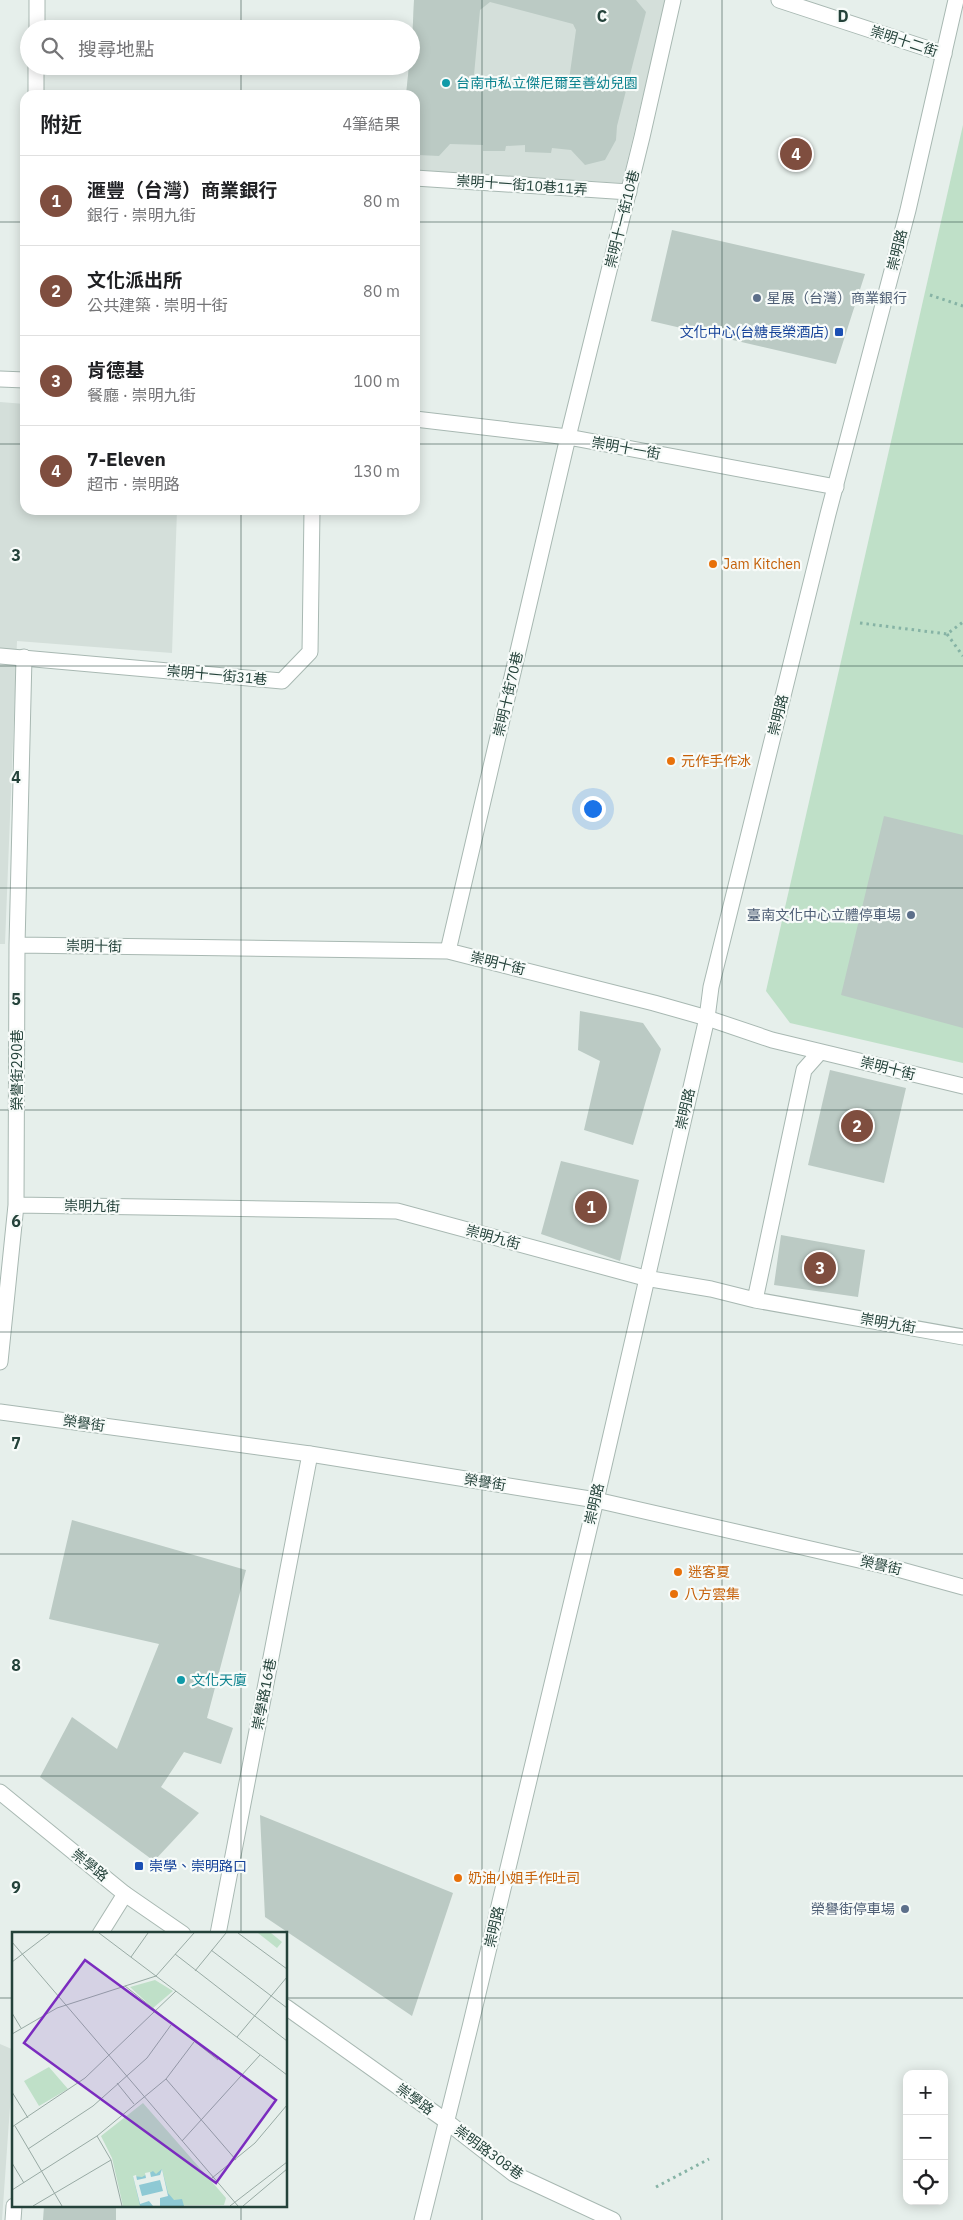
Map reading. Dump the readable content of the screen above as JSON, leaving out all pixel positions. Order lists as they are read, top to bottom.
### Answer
{
  "streets": {
    "street": [
      "崇明十二街",
      "崇明十一街10巷11弄",
      "崇明十一街10巷",
      "崇明路",
      "崇明十一街",
      "崇明十一街31巷",
      "崇明十街70巷",
      "崇明十街",
      "榮譽街290巷",
      "崇明九街",
      "榮譽街",
      "崇學路16巷",
      "崇學路",
      "崇明路308巷"
    ]
  },
  "crossings": [
    ["崇明十二街", "崇明路"],
    ["崇明十一街10巷11弄", "崇明十一街10巷"],
    ["崇明十一街10巷", "崇明十一街"],
    ["崇明十一街10巷", "崇明十街70巷"],
    ["崇明路", "崇明十一街"],
    ["崇明路", "崇明十街"],
    ["崇明路", "崇明九街"],
    ["崇明路", "榮譽街"],
    ["崇明路", "崇學路"],
    ["崇明路", "崇明路308巷"],
    ["崇明十一街", "崇明十街70巷"],
    ["崇明十一街31巷", "榮譽街290巷"],
    ["崇明十街70巷", "崇明十街"],
    ["崇明十街", "榮譽街290巷"],
    ["榮譽街290巷", "崇明九街"],
    ["榮譽街", "崇學路16巷"],
    ["崇學路", "崇明路308巷"]
  ],
  "places": {
    "other": [
      "台南市私立傑尼爾至善幼兒園",
      "星展（台灣）商業銀行",
      "Jam Kitchen",
      "元作手作冰",
      "臺南文化中心立體停車場",
      "迷客夏",
      "八方雲集",
      "文化天廈",
      "奶油小姐手作吐司",
      "榮譽街停車場"
    ],
    "transit": ["文化中心(台糖長榮酒店)", "崇學、崇明路口"]
  },
  "page": {
    "search": "搜尋地點",
    "heading": ["附近", "4筆結果"],
    "pins": [
      "4",
      "2",
      "1",
      "3"
    ],
    "list": [
      {
        "mark": "1",
        "name": "滙豐（台灣）商業銀行",
        "note": "銀行 · 崇明九街",
        "value": "80 m"
      },
      {
        "mark": "2",
        "name": "文化派出所",
        "note": "公共建築 · 崇明十街",
        "value": "80 m"
      },
      {
        "mark": "3",
        "name": "肯德基",
        "note": "餐廳 · 崇明九街",
        "value": "100 m"
      },
      {
        "mark": "4",
        "name": "7-Eleven",
        "note": "超市 · 崇明路",
        "value": "130 m"
      }
    ],
    "map_buttons": ["+", "−"]
  },
  "grid": {
    "columns": ["C", "D"],
    "rows": [
      "3",
      "4",
      "5",
      "6",
      "7",
      "8",
      "9"
    ]
  }
}
